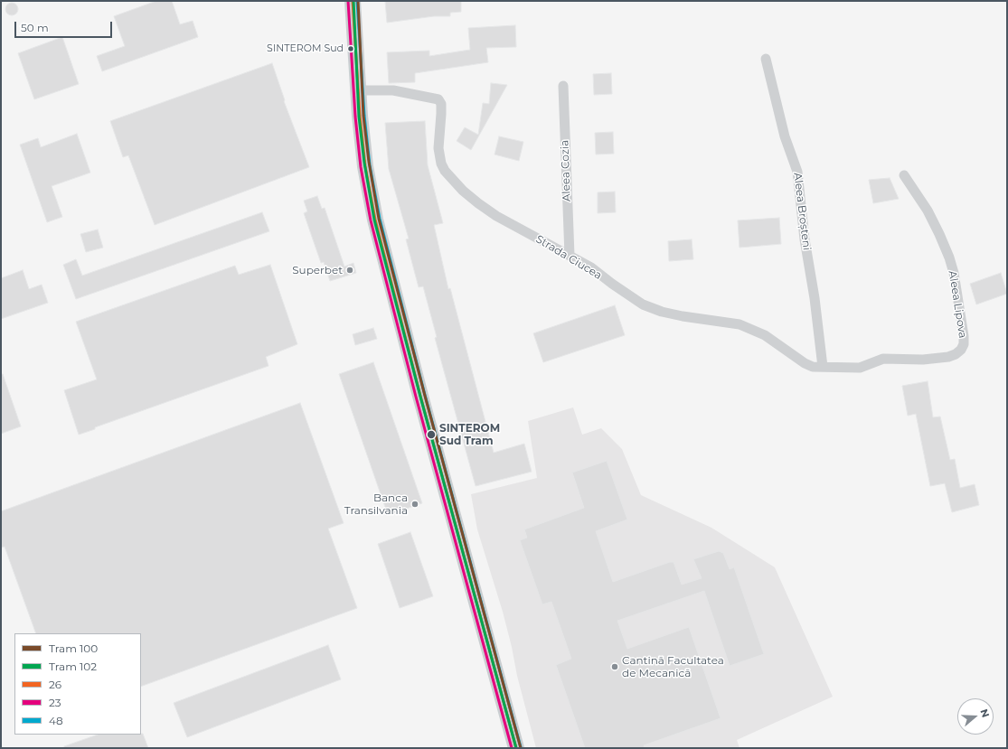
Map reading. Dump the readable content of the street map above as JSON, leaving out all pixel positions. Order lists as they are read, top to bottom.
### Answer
{
  "streets": {
    "street": [
      "Aleea Cozia",
      "Aleea Broșteni",
      "Strada Ciucea",
      "Aleea Lipova"
    ]
  },
  "crossings": [
    ["Aleea Cozia", "Strada Ciucea"],
    ["Aleea Broșteni", "Strada Ciucea"],
    ["Strada Ciucea", "Aleea Lipova"]
  ],
  "places": [
    "SINTEROM Sud",
    "Superbet",
    "SINTEROM Sud Tram",
    "Banca Transilvania",
    "Cantină Facultatea de Mecanică"
  ],
  "lines": [
    "tram line 100",
    "tram line 102",
    "transit line 26",
    "transit line 23",
    "transit line 48"
  ],
  "legend": [
    "Tram 100",
    "Tram 102",
    "26",
    "23",
    "48"
  ],
  "scale_bar": "50 m",
  "north": "right"
}
